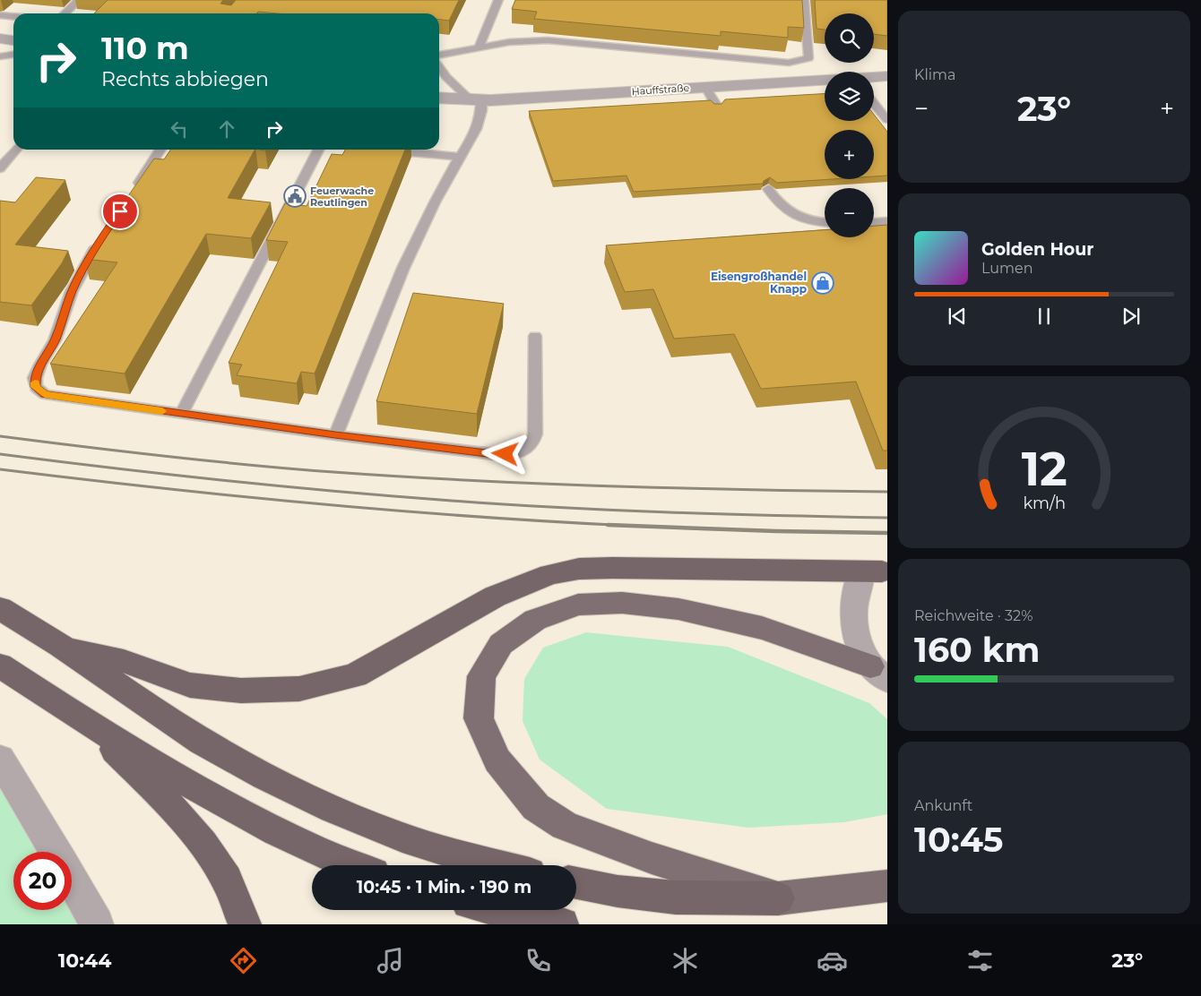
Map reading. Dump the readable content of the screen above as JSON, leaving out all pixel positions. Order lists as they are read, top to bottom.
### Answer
{
  "streets": {
    "street": ["Hauffstraße"]
  },
  "places": {
    "public building": ["Feuerwache Reutlingen"],
    "shop": ["Eisengroßhandel Knapp"]
  },
  "page": {
    "tile": [
      "Klima",
      ["Reichweite · 32%", "160 km"],
      ["Ankunft", "10:45"]
    ],
    "map_buttons": ["+", "−"],
    "turn": ["110 m", "Rechts abbiegen"],
    "heat": ["−", "23°", "+"],
    "song": ["Golden Hour", "Lumen"],
    "limit": "20",
    "trip": "10:45 · 1 Min. · 190 m",
    "tabs": ["10:44", "23°"],
    "gauge": ["12", "km/h"]
  }
}
